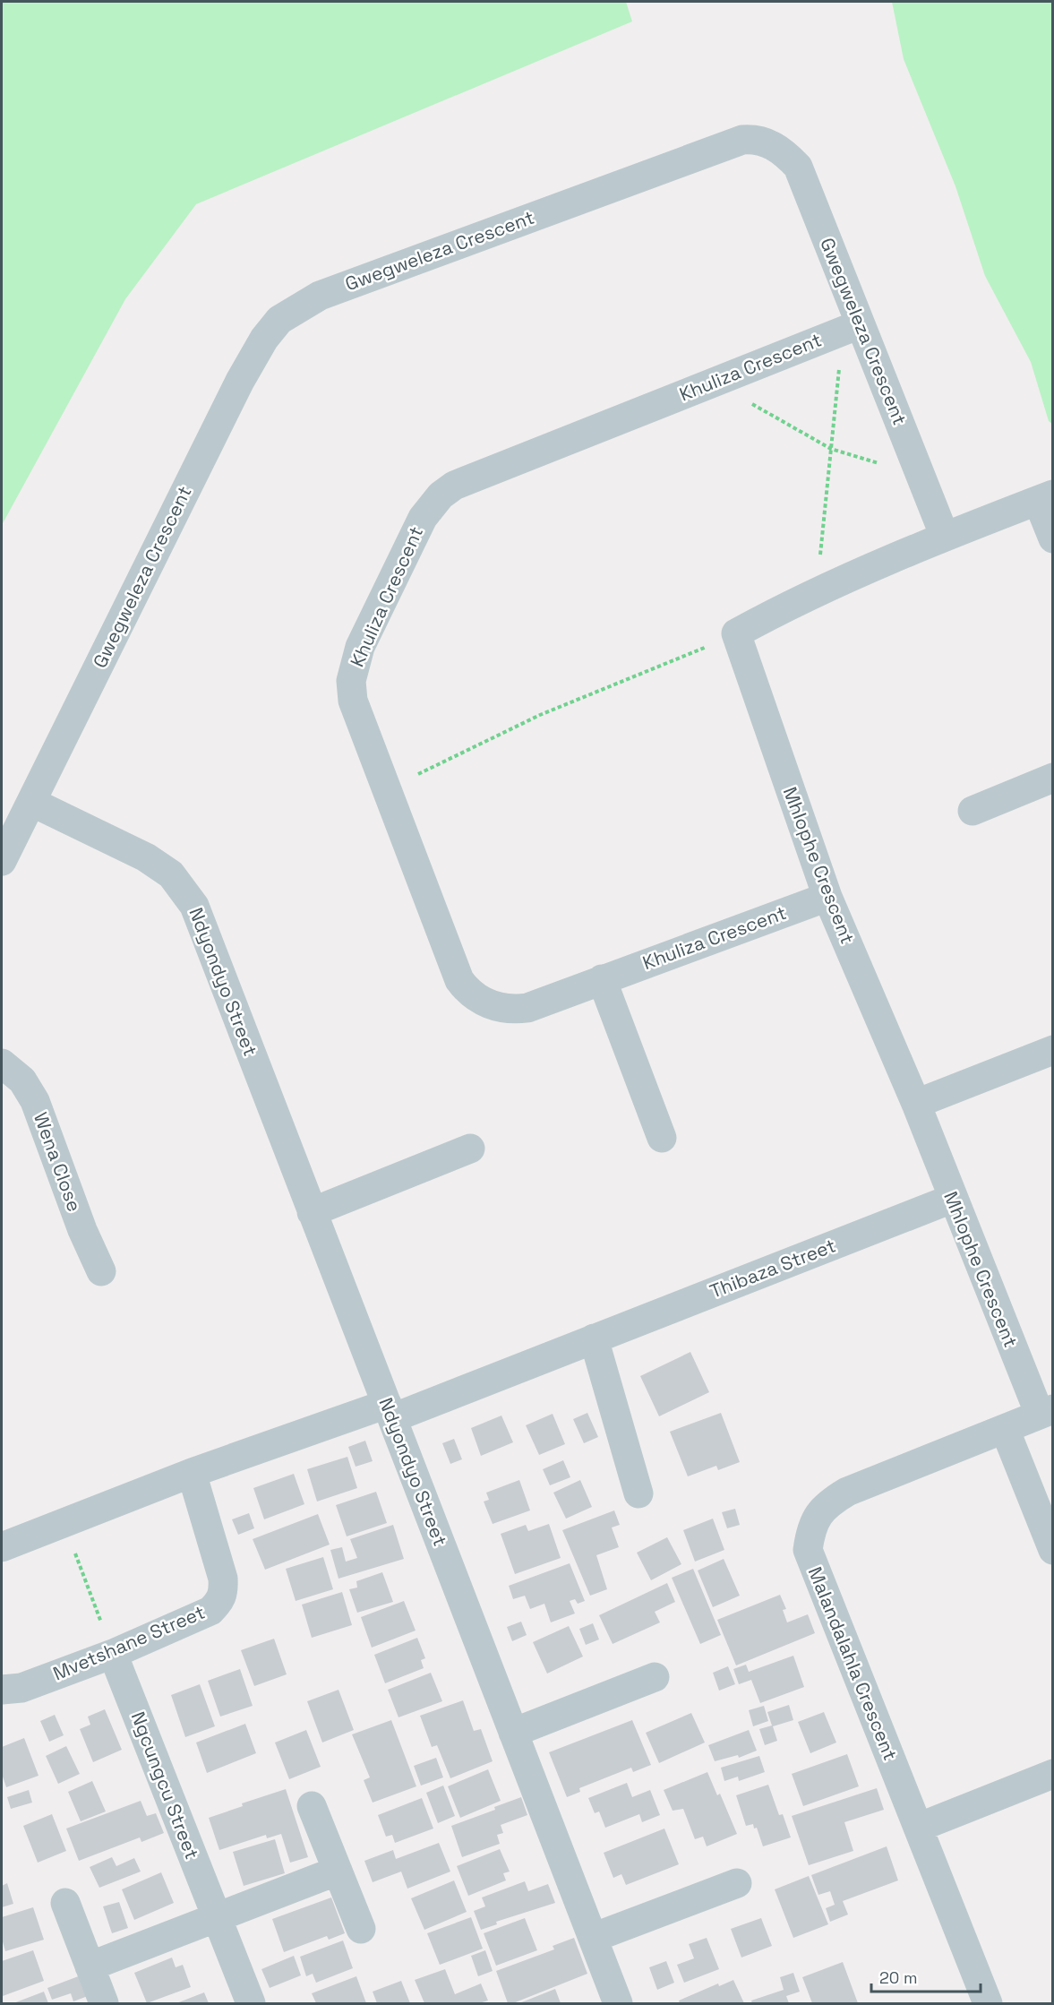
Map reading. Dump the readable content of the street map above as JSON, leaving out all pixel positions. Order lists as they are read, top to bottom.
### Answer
{
  "streets": {
    "street": [
      "Gwegweleza Crescent",
      "Khuliza Crescent",
      "Mhlophe Crescent",
      "Ndyondyo Street",
      "Wena Close",
      "Thibaza Street",
      "Mvetshane Street",
      "Malandalahla Crescent",
      "Ngcungcu Street"
    ]
  },
  "crossings": [
    ["Gwegweleza Crescent", "Khuliza Crescent"],
    ["Gwegweleza Crescent", "Ndyondyo Street"],
    ["Khuliza Crescent", "Mhlophe Crescent"],
    ["Mhlophe Crescent", "Thibaza Street"],
    ["Mhlophe Crescent", "Malandalahla Crescent"],
    ["Ndyondyo Street", "Thibaza Street"],
    ["Mvetshane Street", "Ngcungcu Street"]
  ],
  "scale_bar": "20 m"
}
